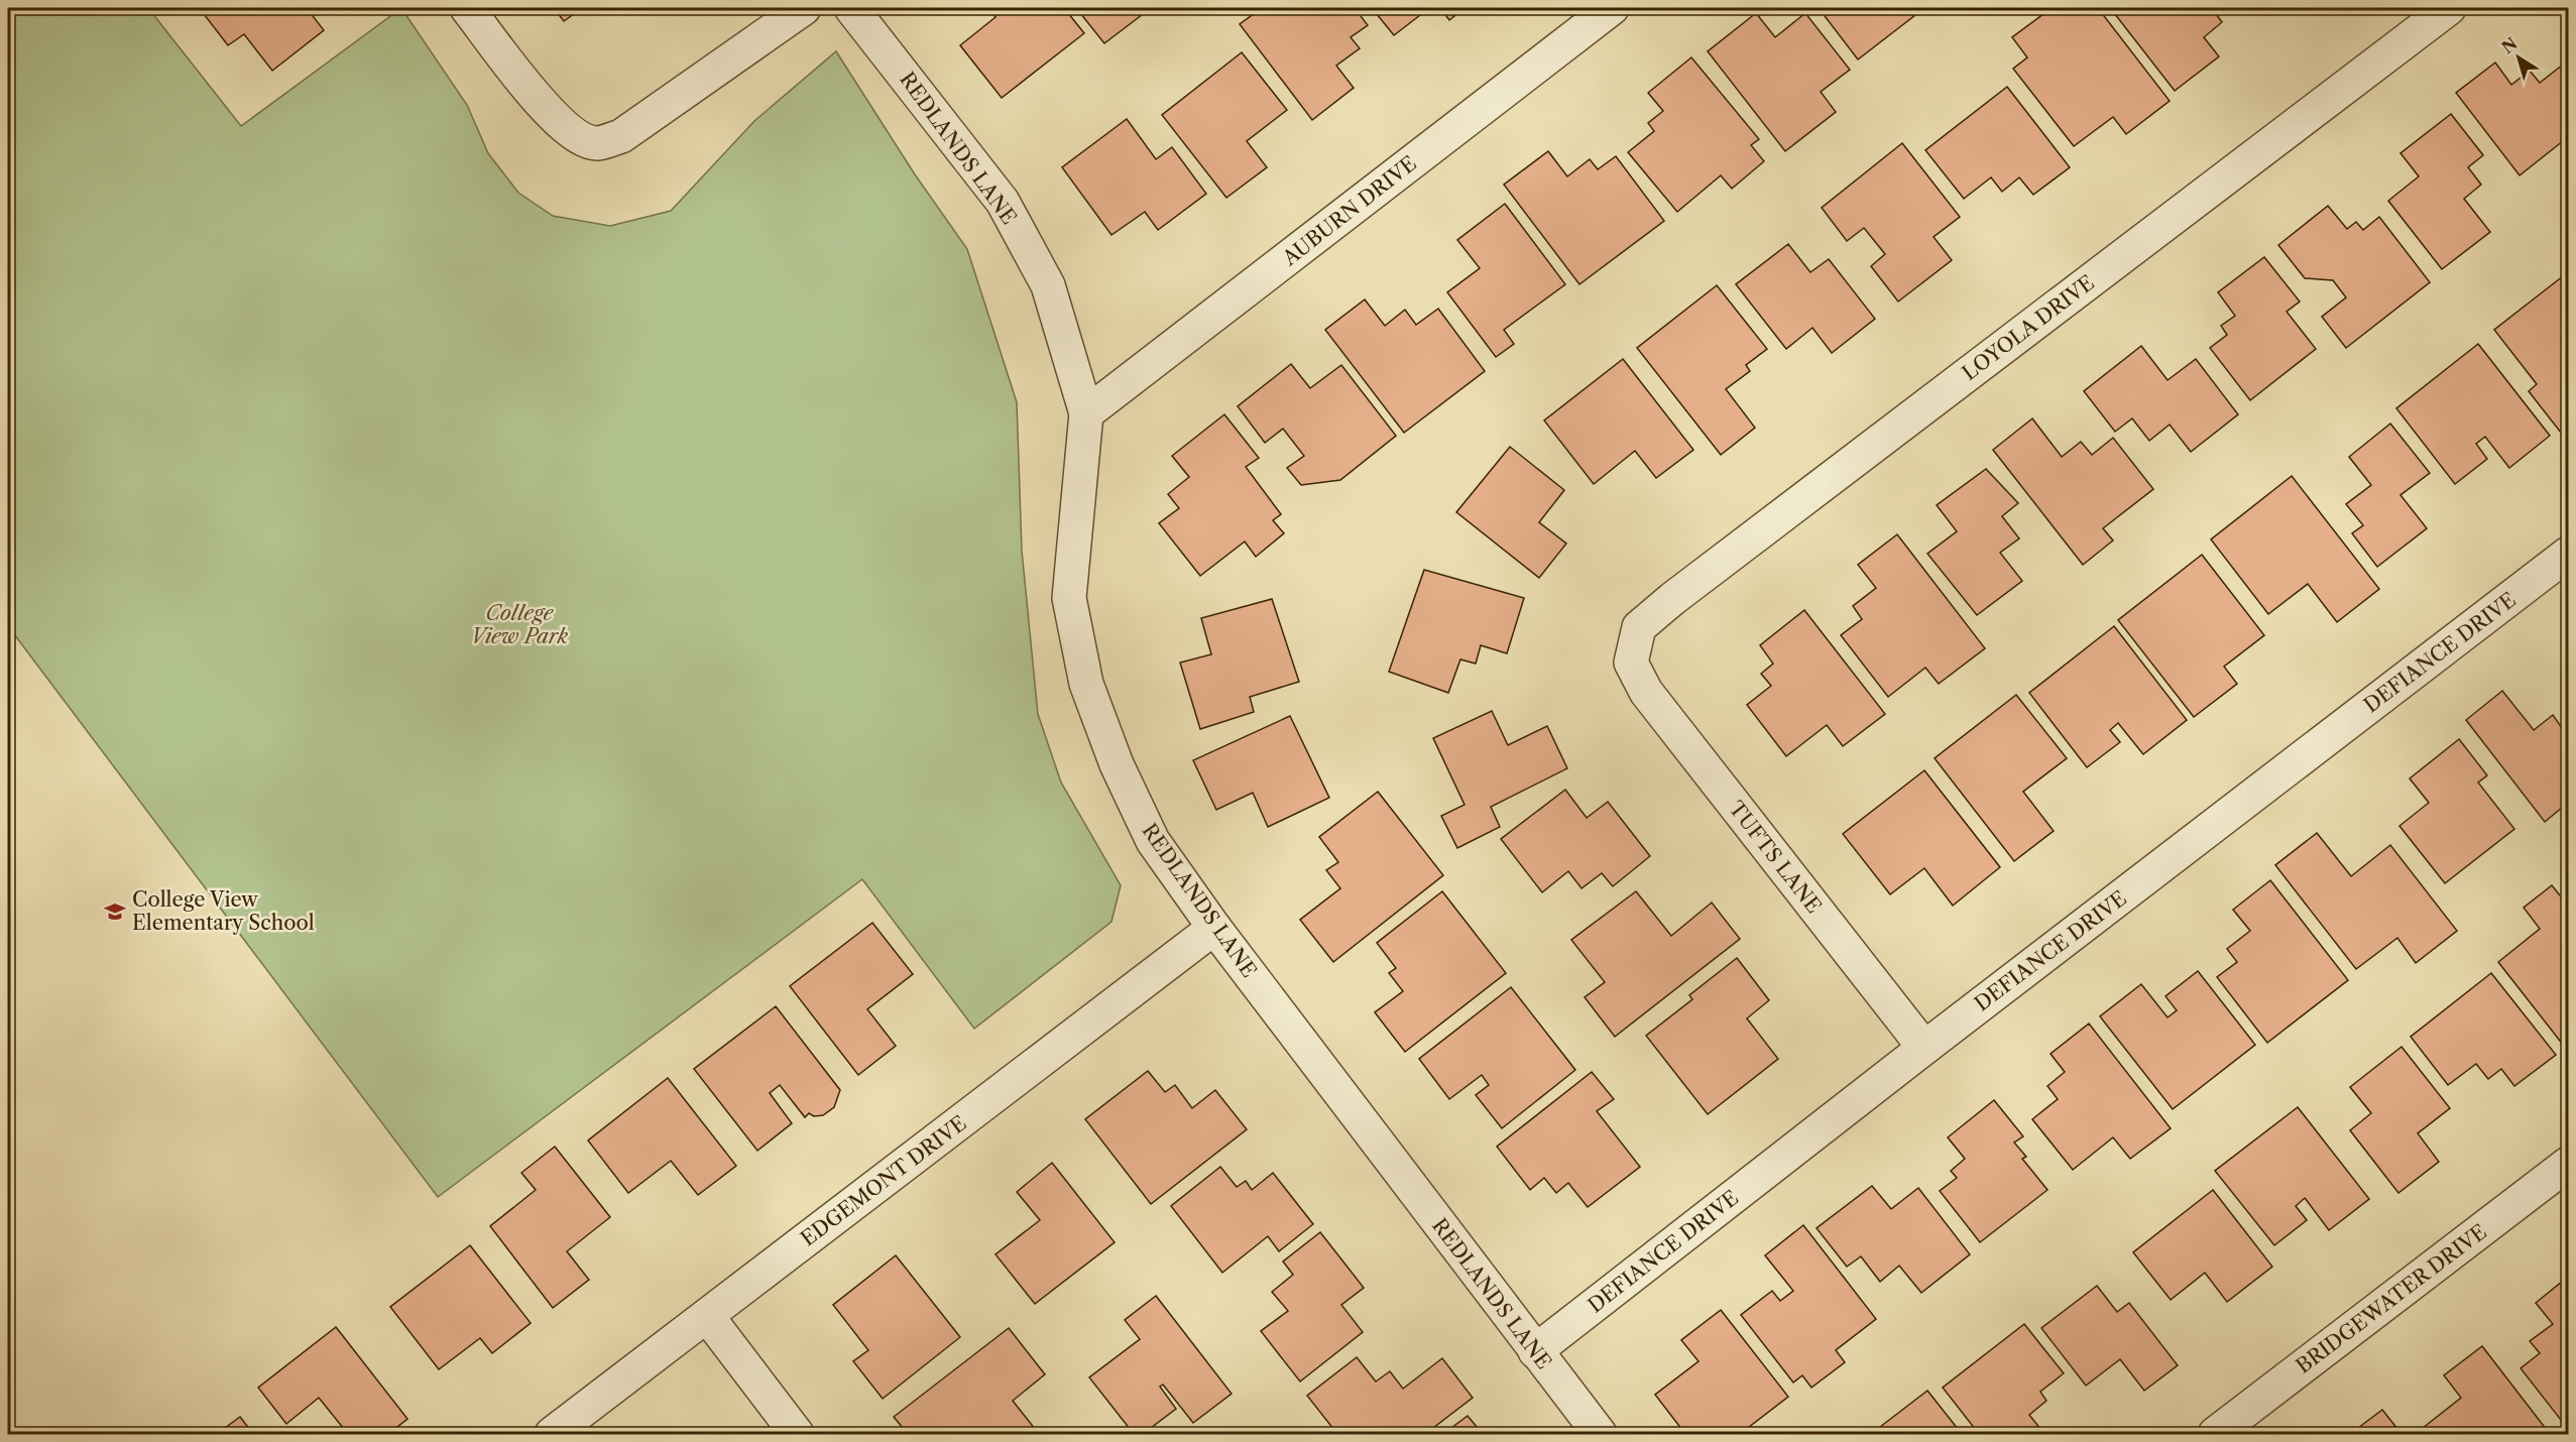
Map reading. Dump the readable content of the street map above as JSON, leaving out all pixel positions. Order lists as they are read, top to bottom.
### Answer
{
  "streets": {
    "street": [
      "REDLANDS LANE",
      "AUBURN DRIVE",
      "LOYOLA DRIVE",
      "DEFIANCE DRIVE",
      "TUFTS LANE",
      "EDGEMONT DRIVE",
      "BRIDGEWATER DRIVE"
    ]
  },
  "crossings": [
    ["REDLANDS LANE", "AUBURN DRIVE"],
    ["REDLANDS LANE", "DEFIANCE DRIVE"],
    ["REDLANDS LANE", "EDGEMONT DRIVE"],
    ["LOYOLA DRIVE", "TUFTS LANE"],
    ["DEFIANCE DRIVE", "TUFTS LANE"]
  ],
  "parks": ["College View Park"],
  "places": {
    "school or university": ["College View Elementary School"]
  },
  "north": "top left"
}
